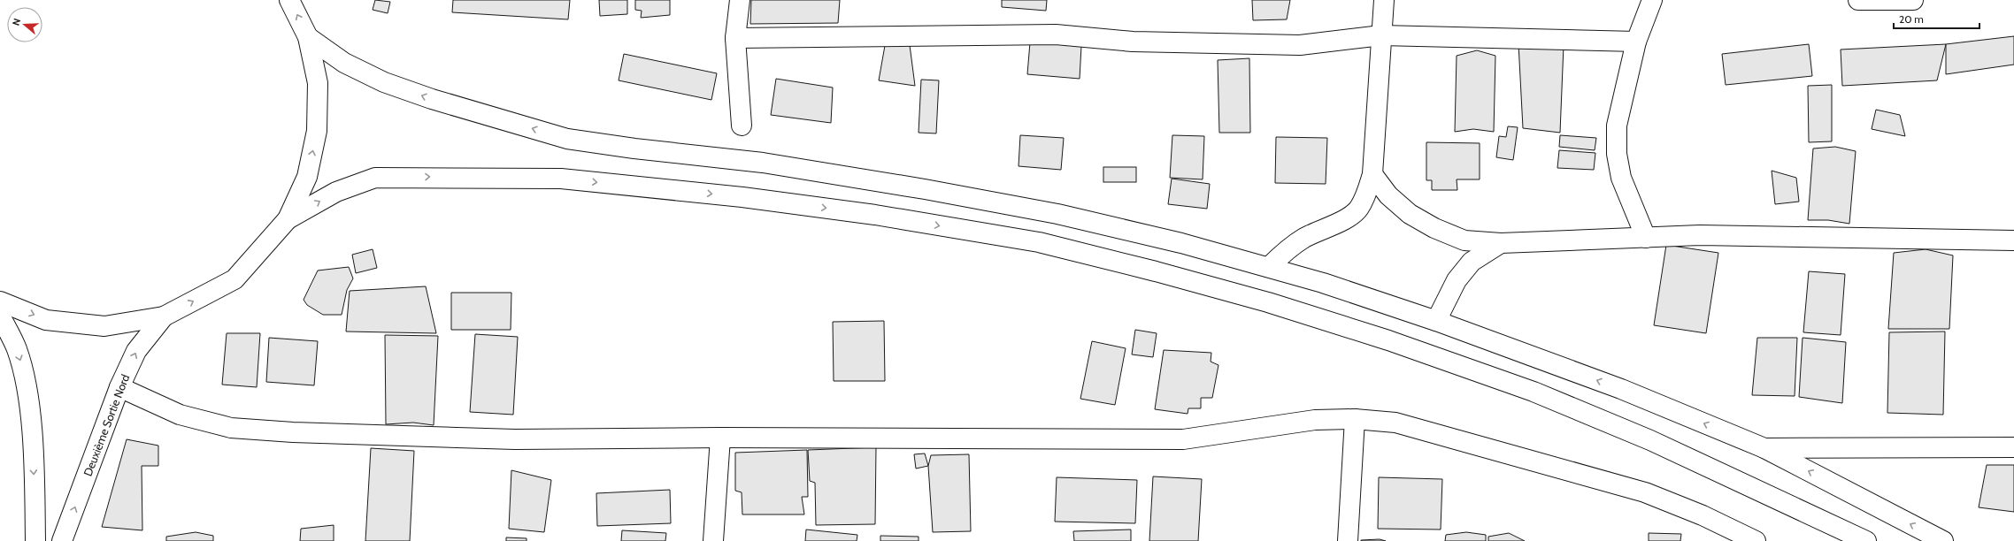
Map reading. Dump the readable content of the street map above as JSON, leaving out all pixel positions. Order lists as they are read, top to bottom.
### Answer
{
  "streets": {
    "main road": ["Deuxième Sortie Nord"]
  },
  "one_way": ["Deuxième Sortie Nord"],
  "scale_bar": "20 m",
  "north": "left"
}
